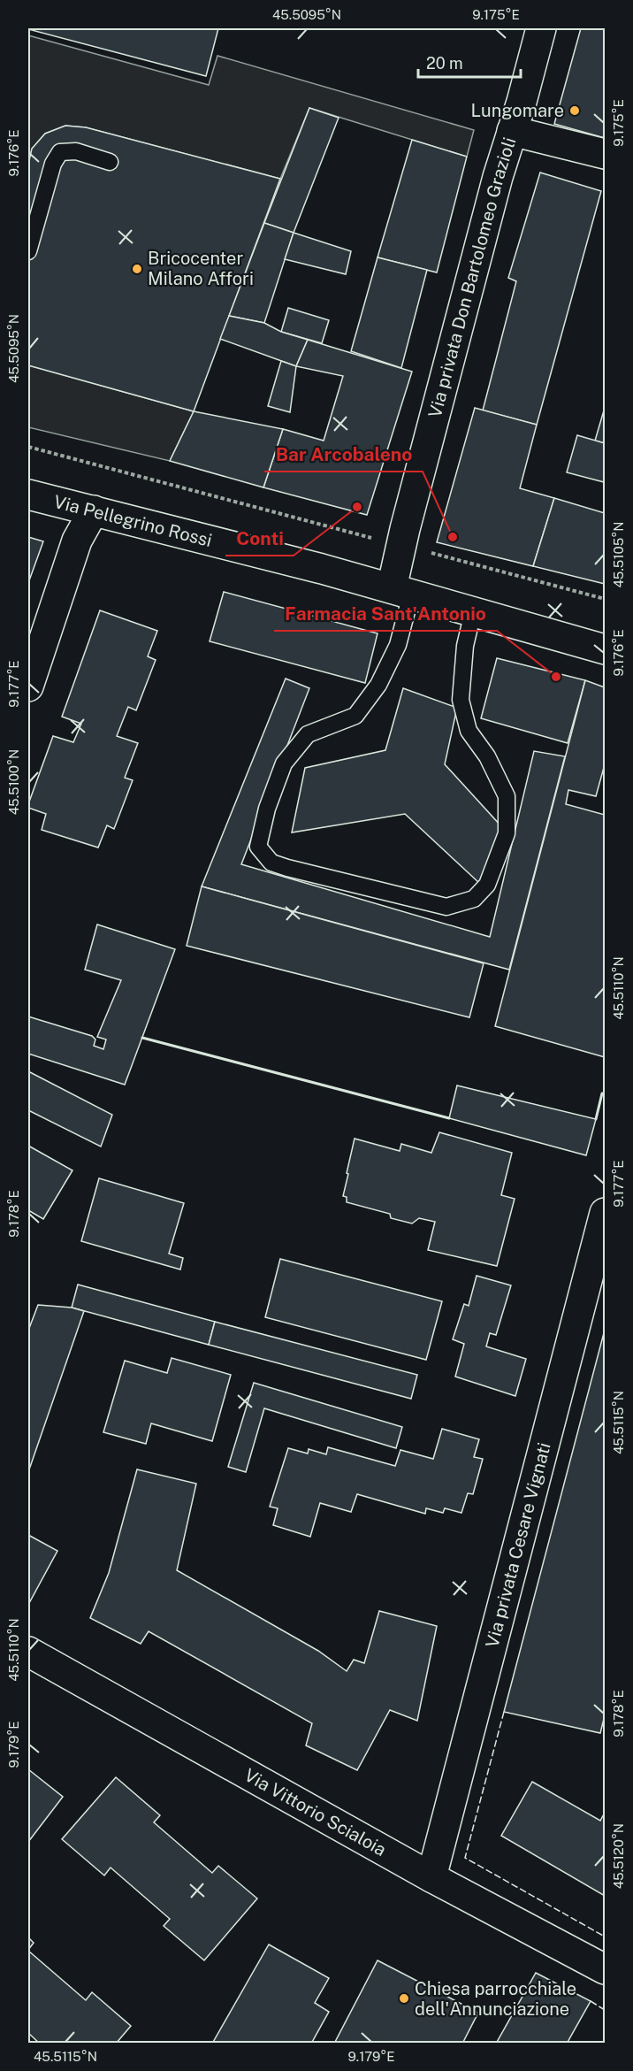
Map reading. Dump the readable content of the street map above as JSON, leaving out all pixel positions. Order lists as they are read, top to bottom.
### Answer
{
  "streets": {
    "street": [
      "Via privata Don Bartolomeo Grazioli",
      "Via Pellegrino Rossi",
      "Via privata Cesare Vignati",
      "Via Vittorio Scialoia"
    ]
  },
  "crossings": [
    ["Via privata Don Bartolomeo Grazioli", "Via Pellegrino Rossi"],
    ["Via privata Cesare Vignati", "Via Vittorio Scialoia"]
  ],
  "places": [
    "Lungomare",
    "Bricocenter Milano Affori",
    "Conti",
    "Bar Arcobaleno",
    "Farmacia Sant'Antonio",
    "Chiesa parrocchiale dell'Annunciazione"
  ],
  "scale_bar": "20 m",
  "coordinates": [
    "45.5095°N",
    "9.175°E",
    "9.176°E",
    "45.5105°N",
    "9.177°E",
    "45.5100°N",
    "45.5110°N",
    "9.178°E",
    "45.5115°N",
    "9.179°E",
    "45.5120°N"
  ]
}
